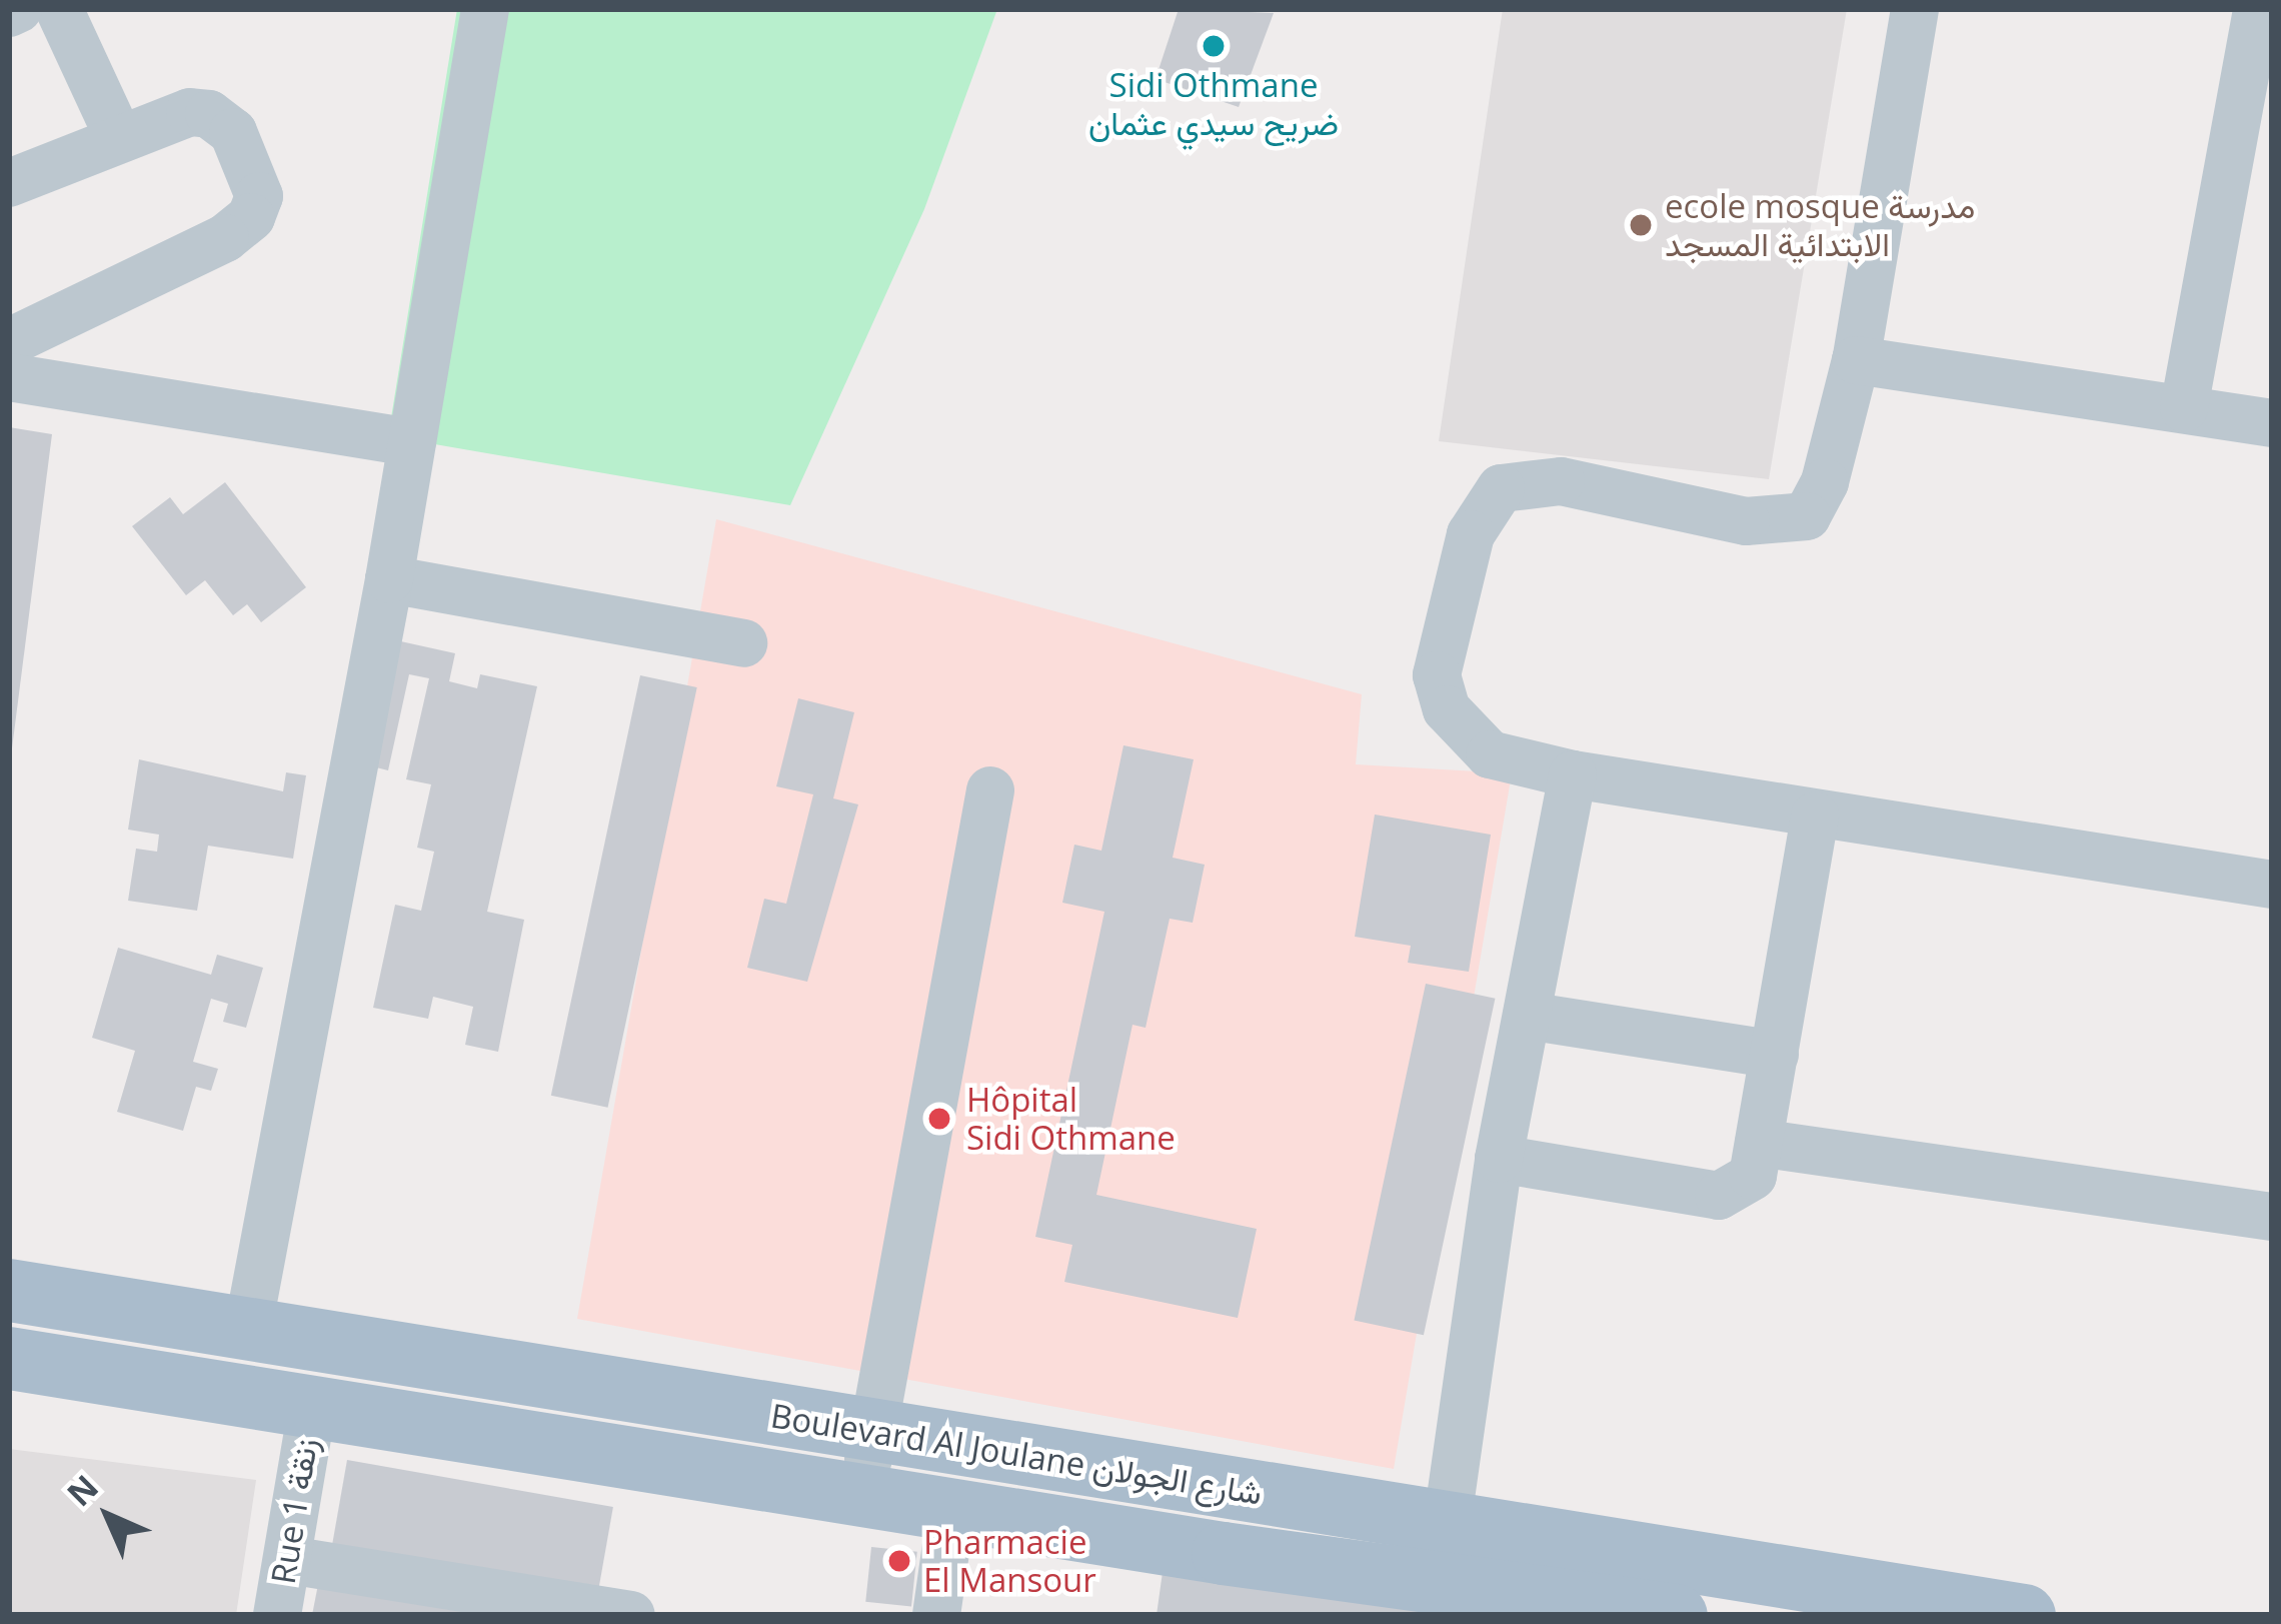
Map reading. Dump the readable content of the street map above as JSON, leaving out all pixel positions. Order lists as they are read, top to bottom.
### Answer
{
  "streets": {
    "main road": ["Boulevard Al Joulane شارع الجولان"],
    "street": ["Rue 1 زنقة"]
  },
  "crossings": [
    ["Boulevard Al Joulane شارع الجولان", "Rue 1 زنقة"]
  ],
  "places": [
    "Sidi Othmane ضريح سيدي عثمان",
    "ecole mosque مدرسة الابتدائية المسجد",
    "Hôpital Sidi Othmane",
    "Pharmacie El Mansour"
  ],
  "north": "top left"
}
